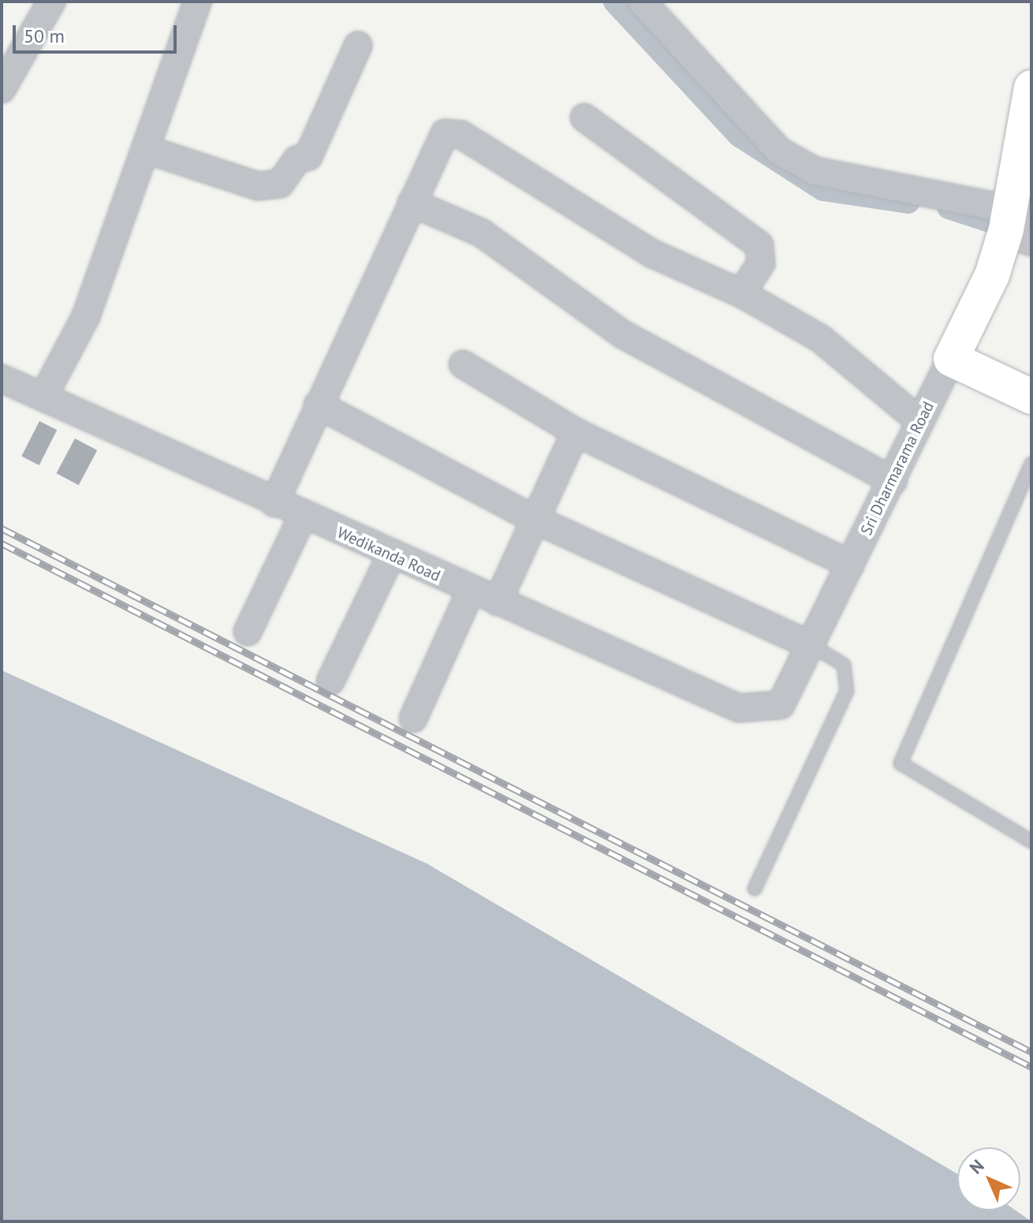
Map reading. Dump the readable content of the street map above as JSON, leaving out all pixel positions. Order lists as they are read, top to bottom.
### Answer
{
  "streets": {
    "street": ["Sri Dharmarama Road", "Wedikanda Road"]
  },
  "crossings": [
    ["Sri Dharmarama Road", "Wedikanda Road"]
  ],
  "scale_bar": "50 m",
  "north": "top left"
}
